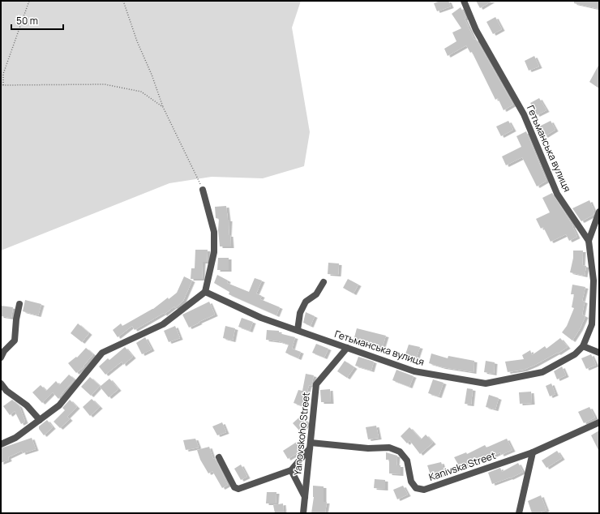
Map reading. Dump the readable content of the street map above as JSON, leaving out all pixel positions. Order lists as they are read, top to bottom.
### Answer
{
  "streets": {
    "street": ["Гетьманська вулиця", "Yanovskoho Street", "Kanivska Street"]
  },
  "crossings": [
    ["Гетьманська вулиця", "Yanovskoho Street"],
    ["Yanovskoho Street", "Kanivska Street"]
  ],
  "scale_bar": "50 m"
}
